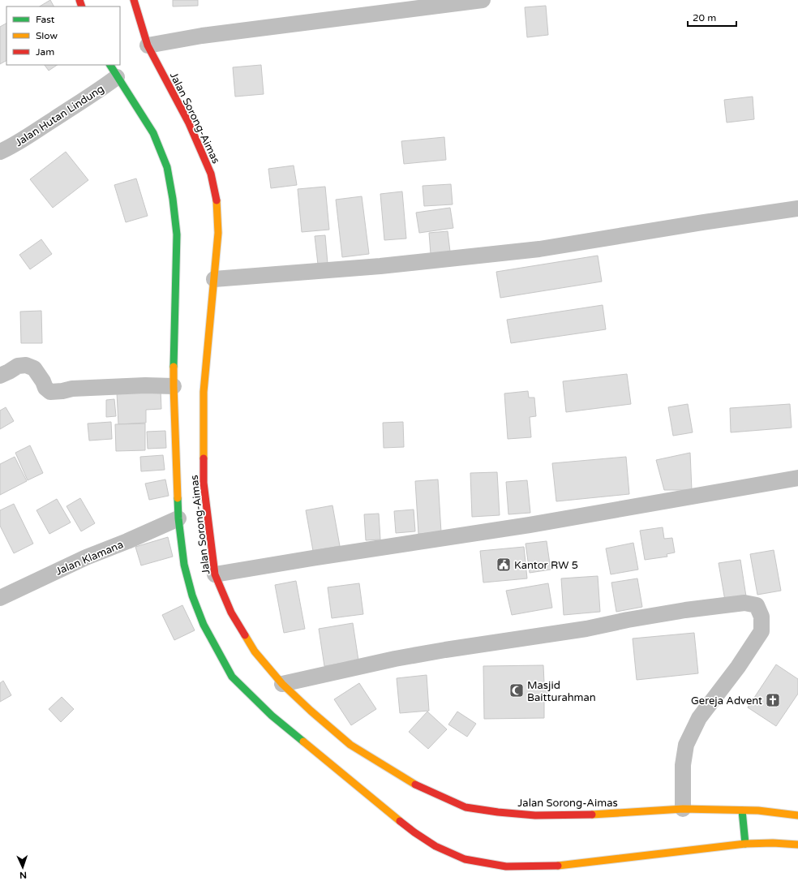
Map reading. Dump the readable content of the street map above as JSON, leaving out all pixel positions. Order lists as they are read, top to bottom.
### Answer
{
  "streets": {
    "highway": ["Jalan Sorong-Aimas"],
    "street": ["Jalan Hutan Lindung", "Jalan Klamana"]
  },
  "crossings": [
    ["Jalan Hutan Lindung", "Jalan Sorong-Aimas"],
    ["Jalan Sorong-Aimas", "Jalan Klamana"]
  ],
  "places": {
    "public building": ["Kantor RW 5"],
    "mosque": ["Masjid Baitturahman"],
    "church": ["Gereja Advent"]
  },
  "legend": ["Fast", "Slow", "Jam"],
  "scale_bar": "20 m",
  "north": "bottom"
}
